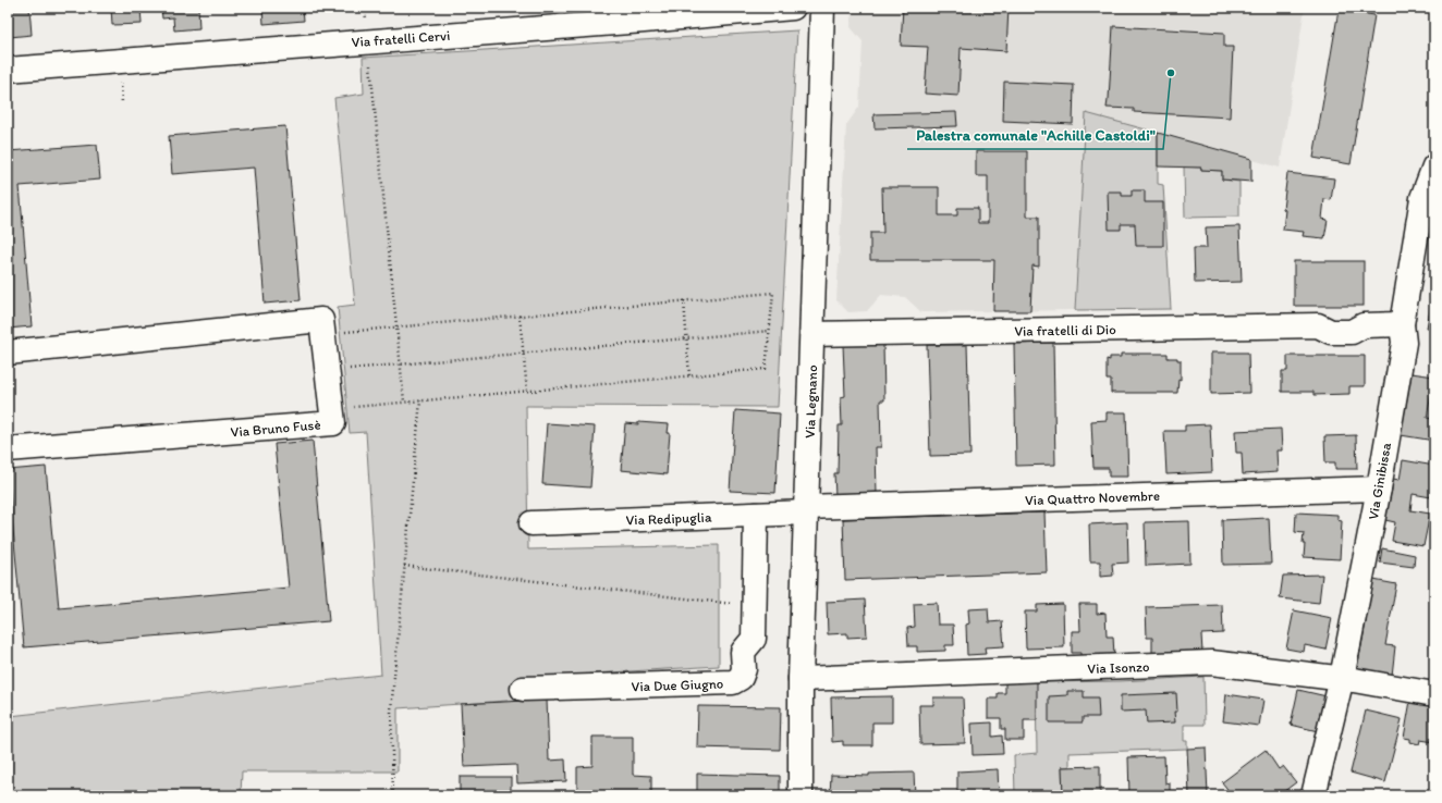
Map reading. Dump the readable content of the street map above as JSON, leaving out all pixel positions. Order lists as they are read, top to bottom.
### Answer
{
  "streets": {
    "street": [
      "Via fratelli Cervi",
      "Via fratelli di Dio",
      "Via Legnano",
      "Via Bruno Fusè",
      "Via Ginibissa",
      "Via Quattro Novembre",
      "Via Redipuglia",
      "Via Isonzo",
      "Via Due Giugno"
    ]
  },
  "crossings": [
    ["Via fratelli di Dio", "Via Legnano"],
    ["Via fratelli di Dio", "Via Ginibissa"],
    ["Via Legnano", "Via Quattro Novembre"],
    ["Via Legnano", "Via Redipuglia"],
    ["Via Legnano", "Via Isonzo"],
    ["Via Ginibissa", "Via Quattro Novembre"],
    ["Via Ginibissa", "Via Isonzo"],
    ["Via Quattro Novembre", "Via Redipuglia"],
    ["Via Redipuglia", "Via Due Giugno"]
  ],
  "places": ["Palestra comunale \"Achille Castoldi\""]
}
